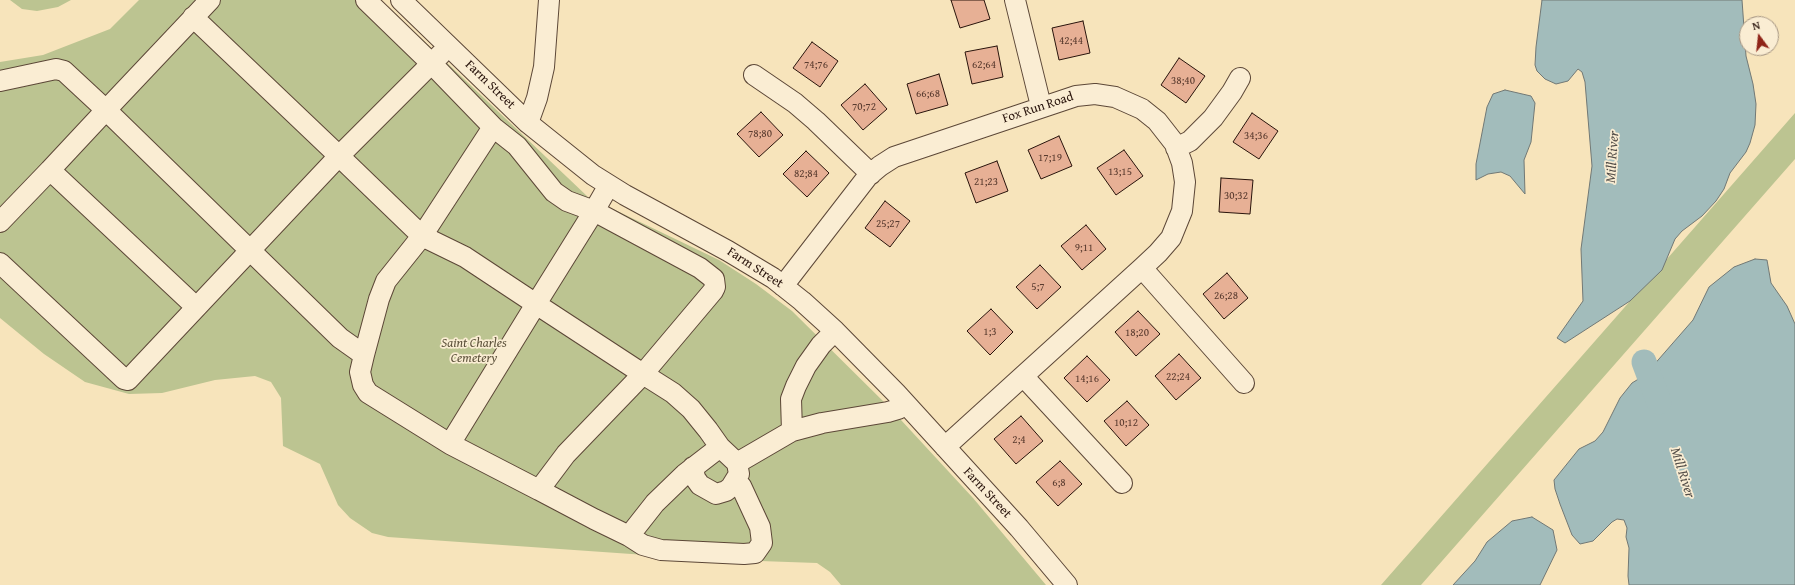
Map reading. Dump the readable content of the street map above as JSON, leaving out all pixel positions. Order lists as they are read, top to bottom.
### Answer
{
  "streets": {
    "street": ["Farm Street", "Fox Run Road"]
  },
  "crossings": [
    ["Farm Street", "Fox Run Road"]
  ],
  "water": ["Mill River"],
  "parks": ["Saint Charles Cemetery"],
  "house_numbers": [
    "42;44",
    "74;76",
    "62;64",
    "38;40",
    "66;68",
    "70;72",
    "78;80",
    "34;36",
    "17;19",
    "13;15",
    "82;84",
    "21;23",
    "30;32",
    "25;27",
    "9;11",
    "5;7",
    "26;28",
    "1;3",
    "18;20",
    "22;24",
    "14;16",
    "10;12",
    "2;4",
    "6;8"
  ],
  "north": "top"
}
